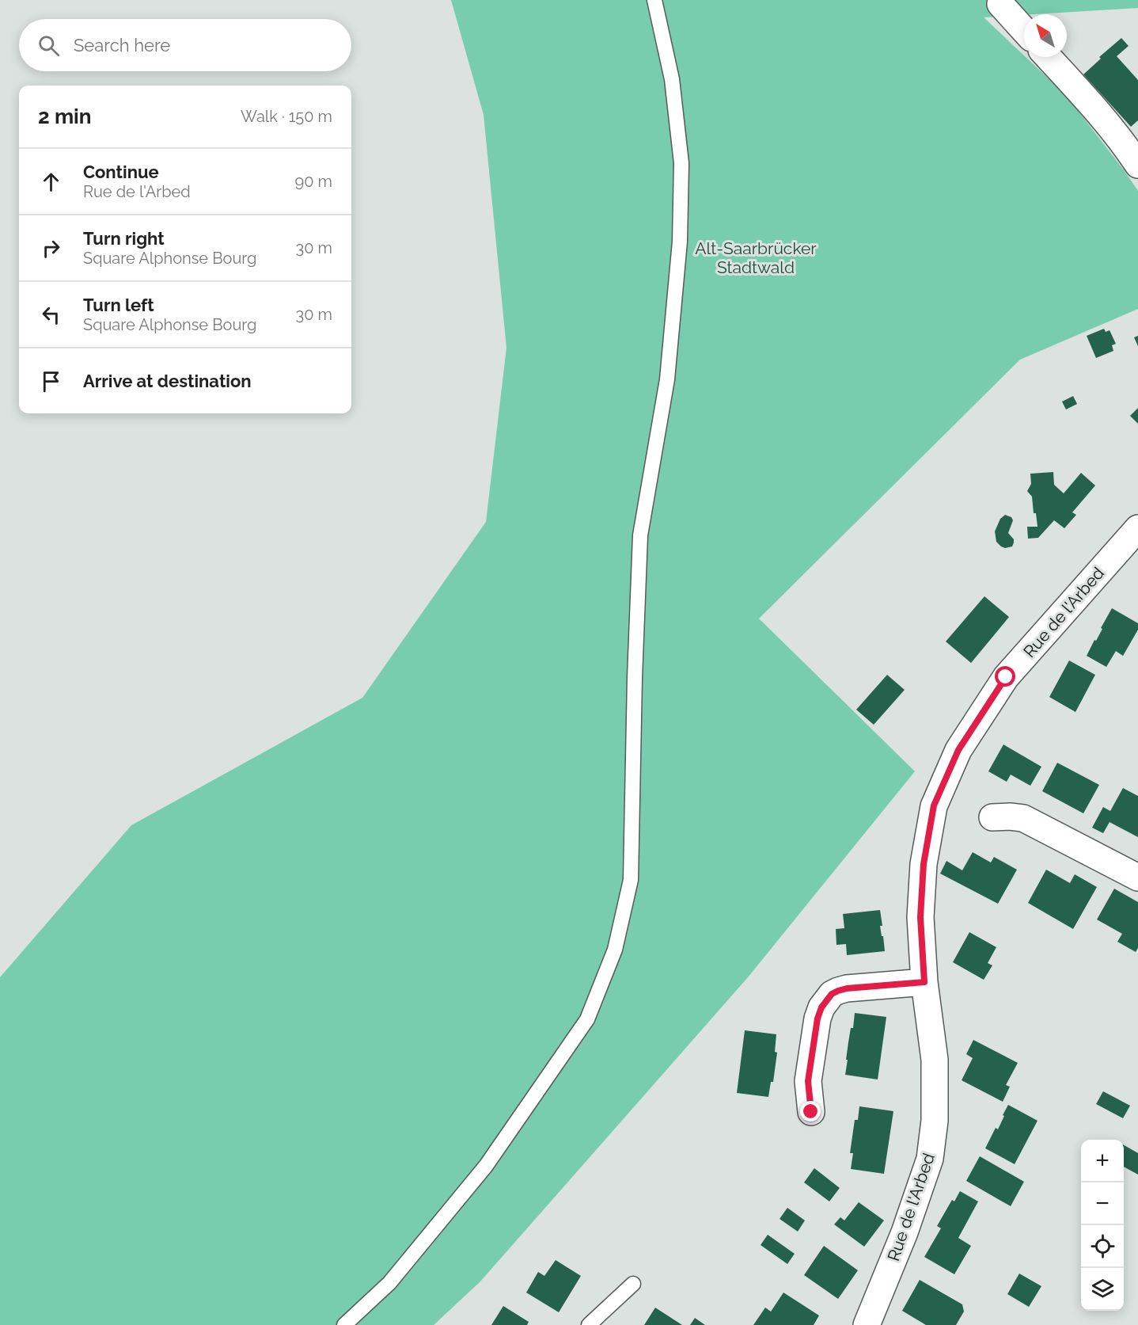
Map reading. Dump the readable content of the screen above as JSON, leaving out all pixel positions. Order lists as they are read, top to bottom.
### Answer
{
  "streets": {
    "street": ["Rue de l'Arbed"]
  },
  "parks": ["Alt-Saarbrücker Stadtwald"],
  "north": "top left",
  "page": {
    "search": "Search here",
    "heading": ["2 min", "Walk · 150 m"],
    "list": [
      ["Continue", "Rue de l'Arbed", "90 m"],
      ["Turn right", "Square Alphonse Bourg", "30 m"],
      ["Turn left", "Square Alphonse Bourg", "30 m"],
      "Arrive at destination"
    ],
    "map_buttons": ["+", "−"]
  }
}
